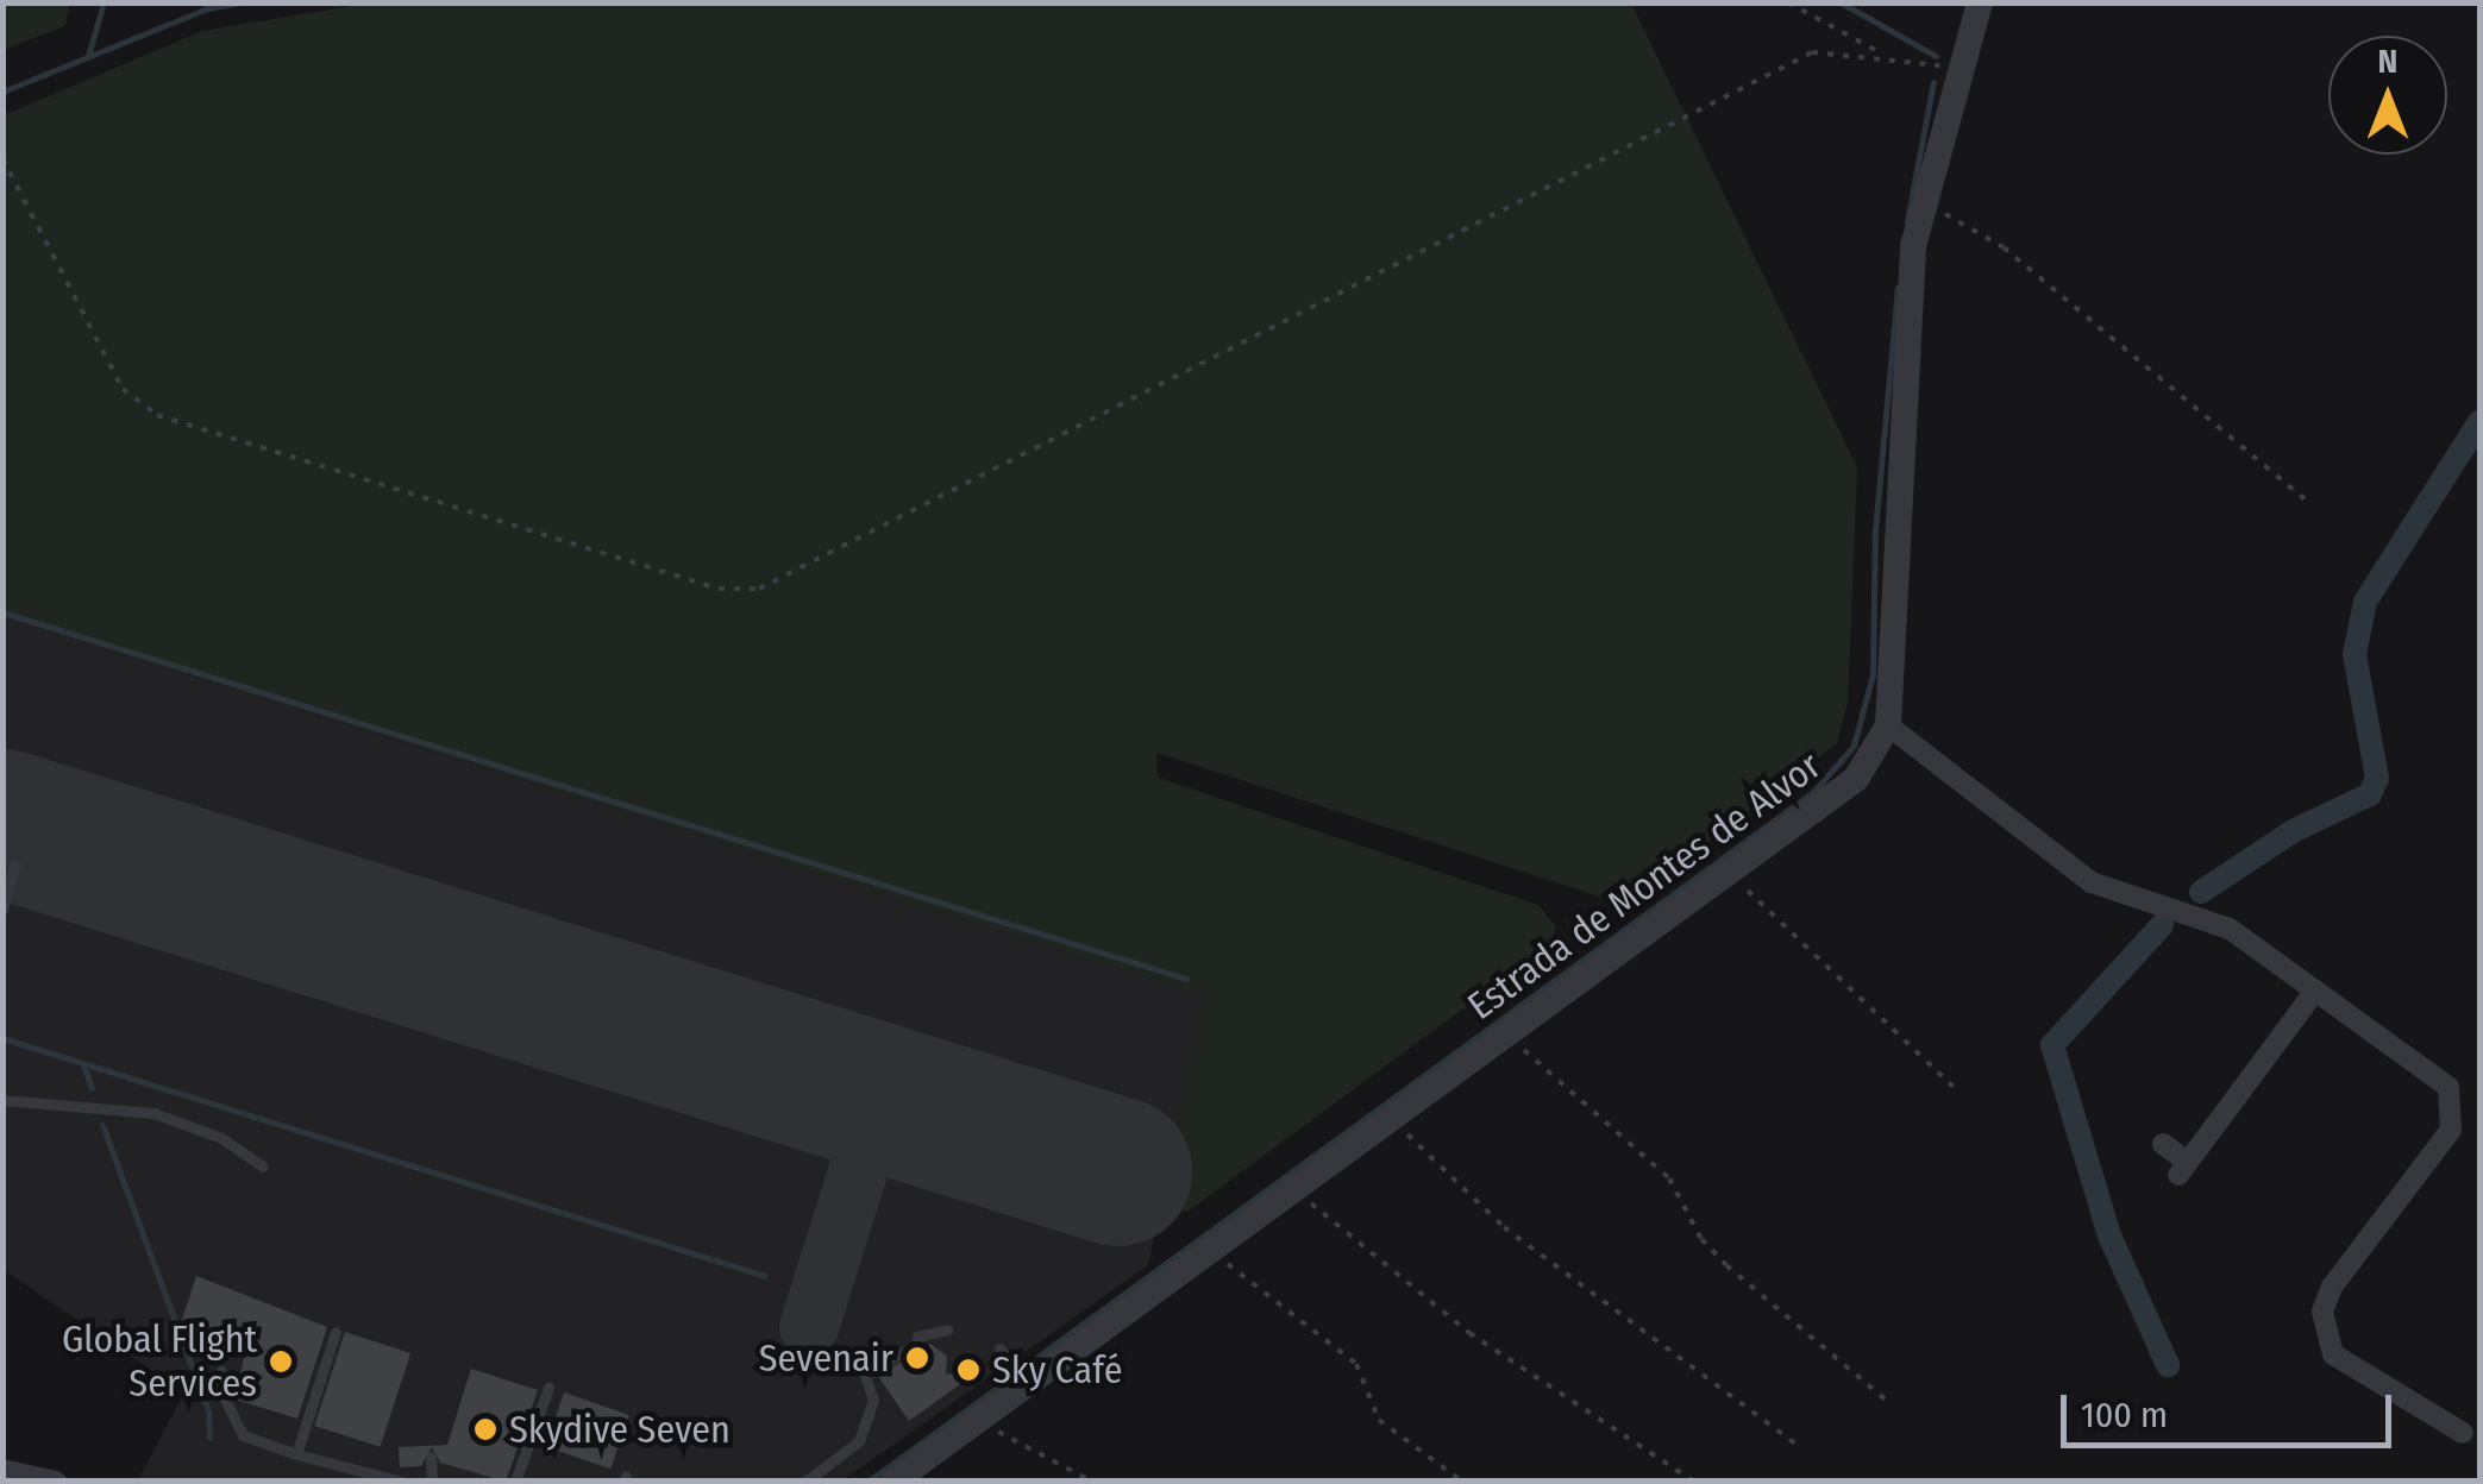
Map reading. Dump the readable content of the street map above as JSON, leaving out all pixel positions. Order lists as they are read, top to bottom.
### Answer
{
  "streets": {
    "street": ["Estrada de Montes de Alvor"]
  },
  "places": [
    "Sevenair",
    "Global Flight Services",
    "Sky Café",
    "Skydive Seven"
  ],
  "scale_bar": "100 m",
  "north": "top"
}
